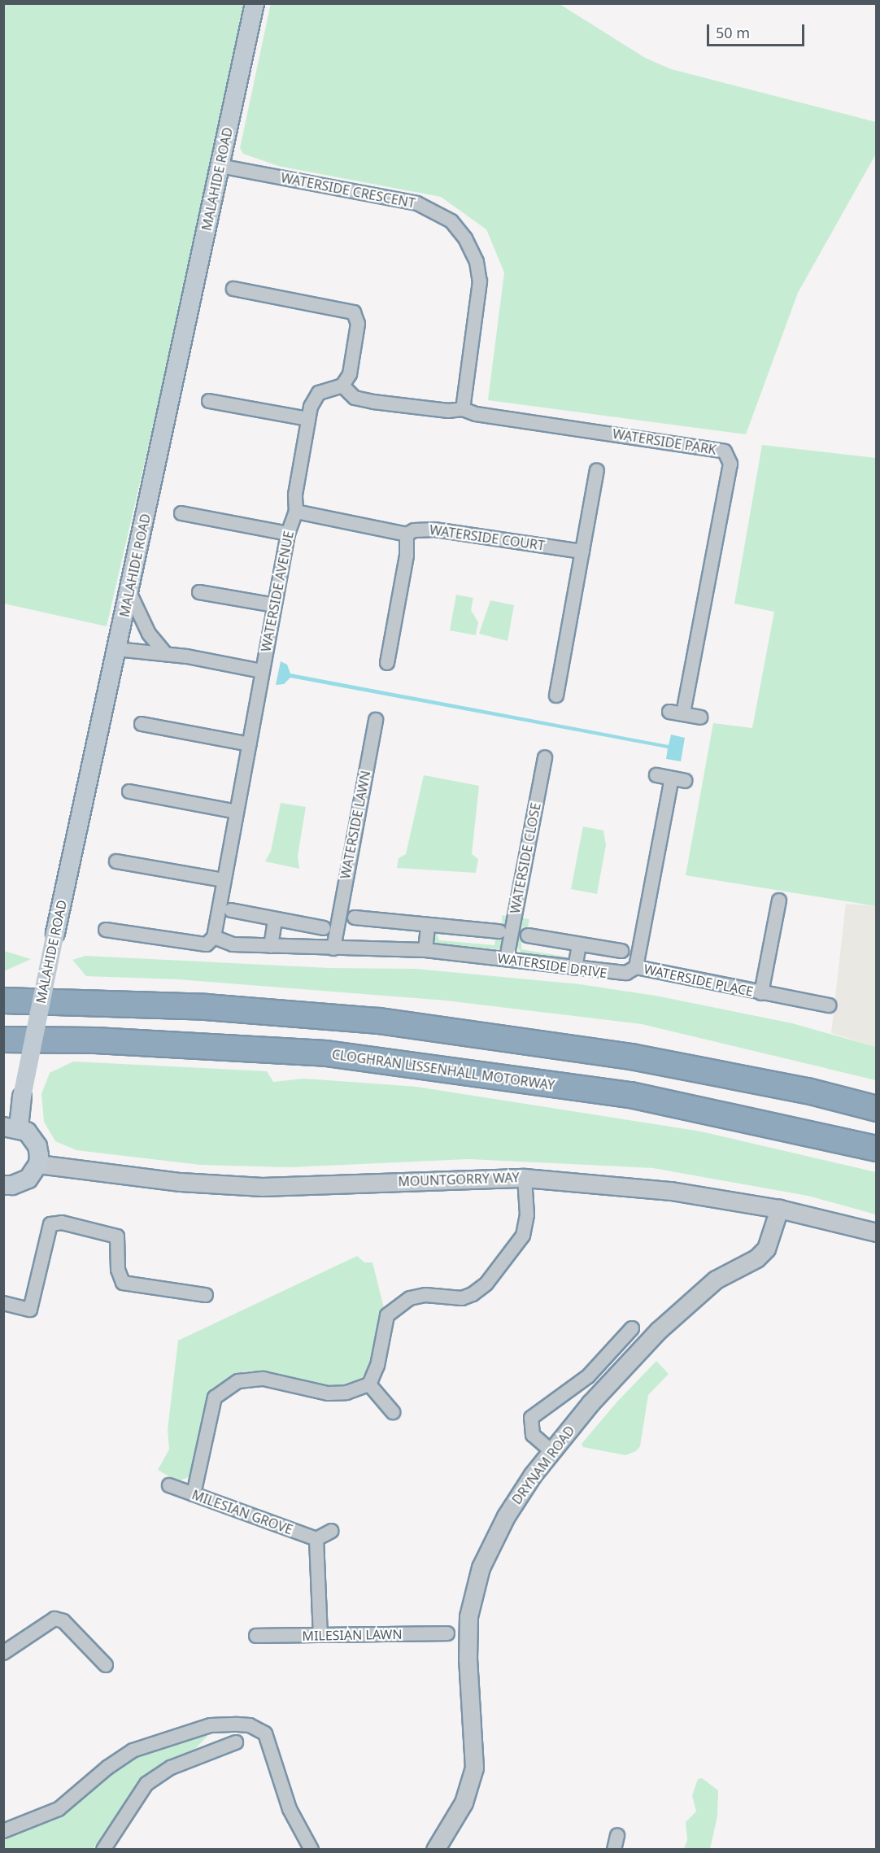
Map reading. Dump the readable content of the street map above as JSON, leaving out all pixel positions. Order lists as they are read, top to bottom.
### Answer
{
  "streets": {
    "highway": ["CLOGHRAN LISSENHALL MOTORWAY"],
    "main road": ["MALAHIDE ROAD"],
    "street": [
      "WATERSIDE CRESCENT",
      "WATERSIDE PARK",
      "WATERSIDE COURT",
      "WATERSIDE AVENUE",
      "WATERSIDE LAWN",
      "WATERSIDE CLOSE",
      "WATERSIDE DRIVE",
      "WATERSIDE PLACE",
      "MOUNTGORRY WAY",
      "DRYNAM ROAD",
      "MILESIAN GROVE",
      "MILESIAN LAWN"
    ]
  },
  "crossings": [
    ["MALAHIDE ROAD", "WATERSIDE CRESCENT"],
    ["WATERSIDE CRESCENT", "WATERSIDE PARK"],
    ["WATERSIDE PARK", "WATERSIDE AVENUE"],
    ["WATERSIDE AVENUE", "WATERSIDE DRIVE"],
    ["WATERSIDE CLOSE", "WATERSIDE DRIVE"],
    ["WATERSIDE DRIVE", "WATERSIDE PLACE"],
    ["MOUNTGORRY WAY", "DRYNAM ROAD"]
  ],
  "scale_bar": "50 m"
}
